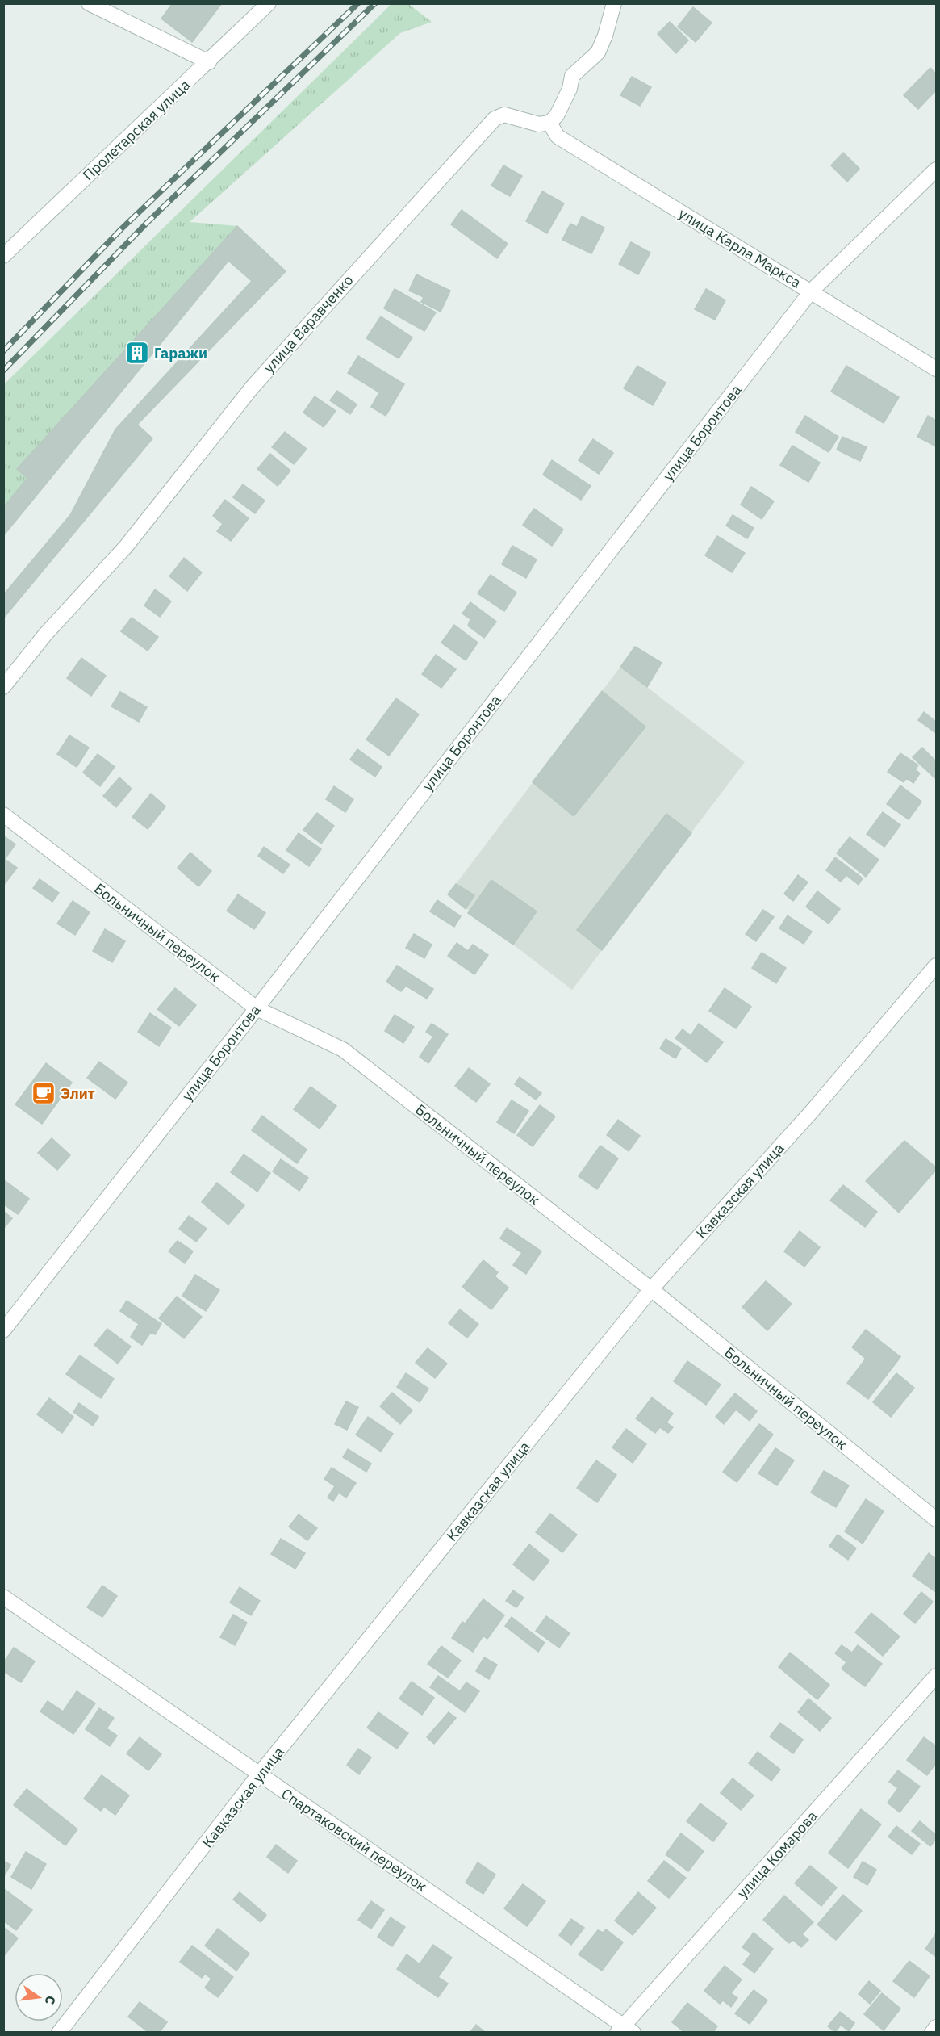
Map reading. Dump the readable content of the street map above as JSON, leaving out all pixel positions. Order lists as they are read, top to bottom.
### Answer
{
  "streets": {
    "street": [
      "Пролетарская улица",
      "улица Карла Маркса",
      "улица Варавченко",
      "улица Боронтова",
      "Больничный переулок",
      "Кавказская улица",
      "Спартаковский переулок",
      "улица Комарова"
    ]
  },
  "crossings": [
    ["улица Карла Маркса", "улица Варавченко"],
    ["улица Карла Маркса", "улица Боронтова"],
    ["улица Боронтова", "Больничный переулок"],
    ["Больничный переулок", "Кавказская улица"],
    ["Кавказская улица", "Спартаковский переулок"],
    ["Спартаковский переулок", "улица Комарова"]
  ],
  "places": {
    "building": ["Гаражи"],
    "cafe": ["Элит"]
  },
  "north": "right"
}
